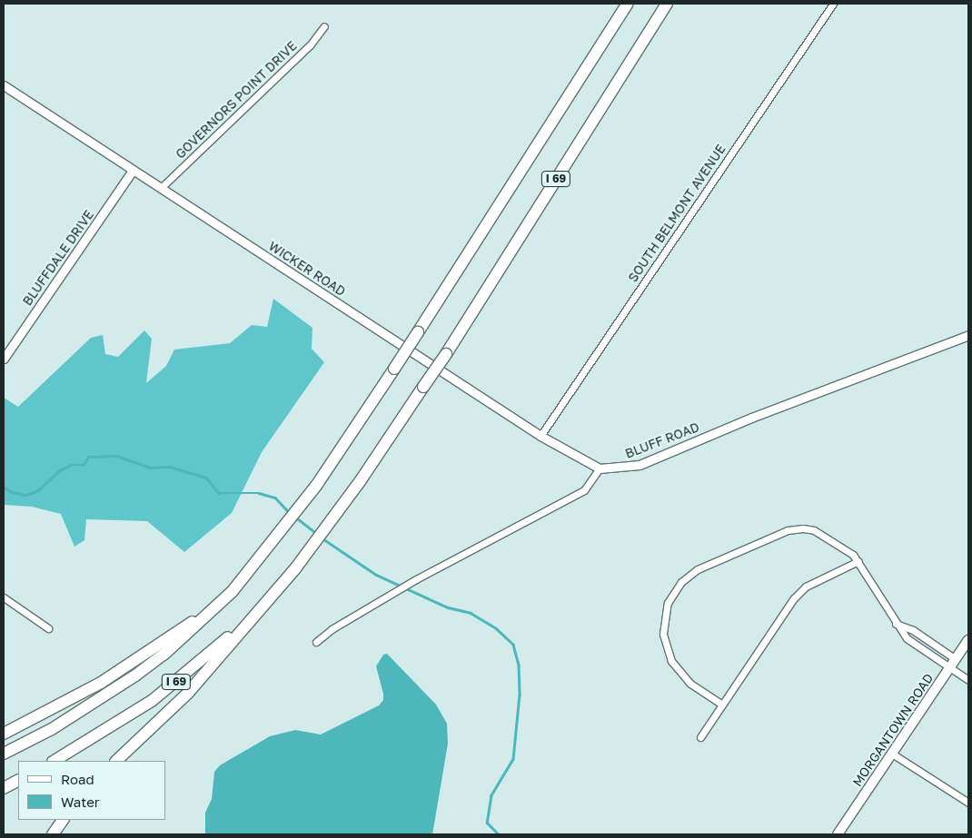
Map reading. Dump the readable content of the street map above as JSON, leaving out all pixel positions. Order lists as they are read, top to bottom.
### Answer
{
  "streets": {
    "highway": ["I 69"],
    "main road": ["MORGANTOWN ROAD"],
    "street": [
      "GOVERNORS POINT DRIVE",
      "SOUTH BELMONT AVENUE",
      "BLUFFDALE DRIVE",
      "WICKER ROAD",
      "BLUFF ROAD"
    ]
  },
  "crossings": [
    ["GOVERNORS POINT DRIVE", "WICKER ROAD"],
    ["SOUTH BELMONT AVENUE", "WICKER ROAD"],
    ["BLUFFDALE DRIVE", "WICKER ROAD"],
    ["WICKER ROAD", "BLUFF ROAD"]
  ],
  "legend": ["Road", "Water"]
}
